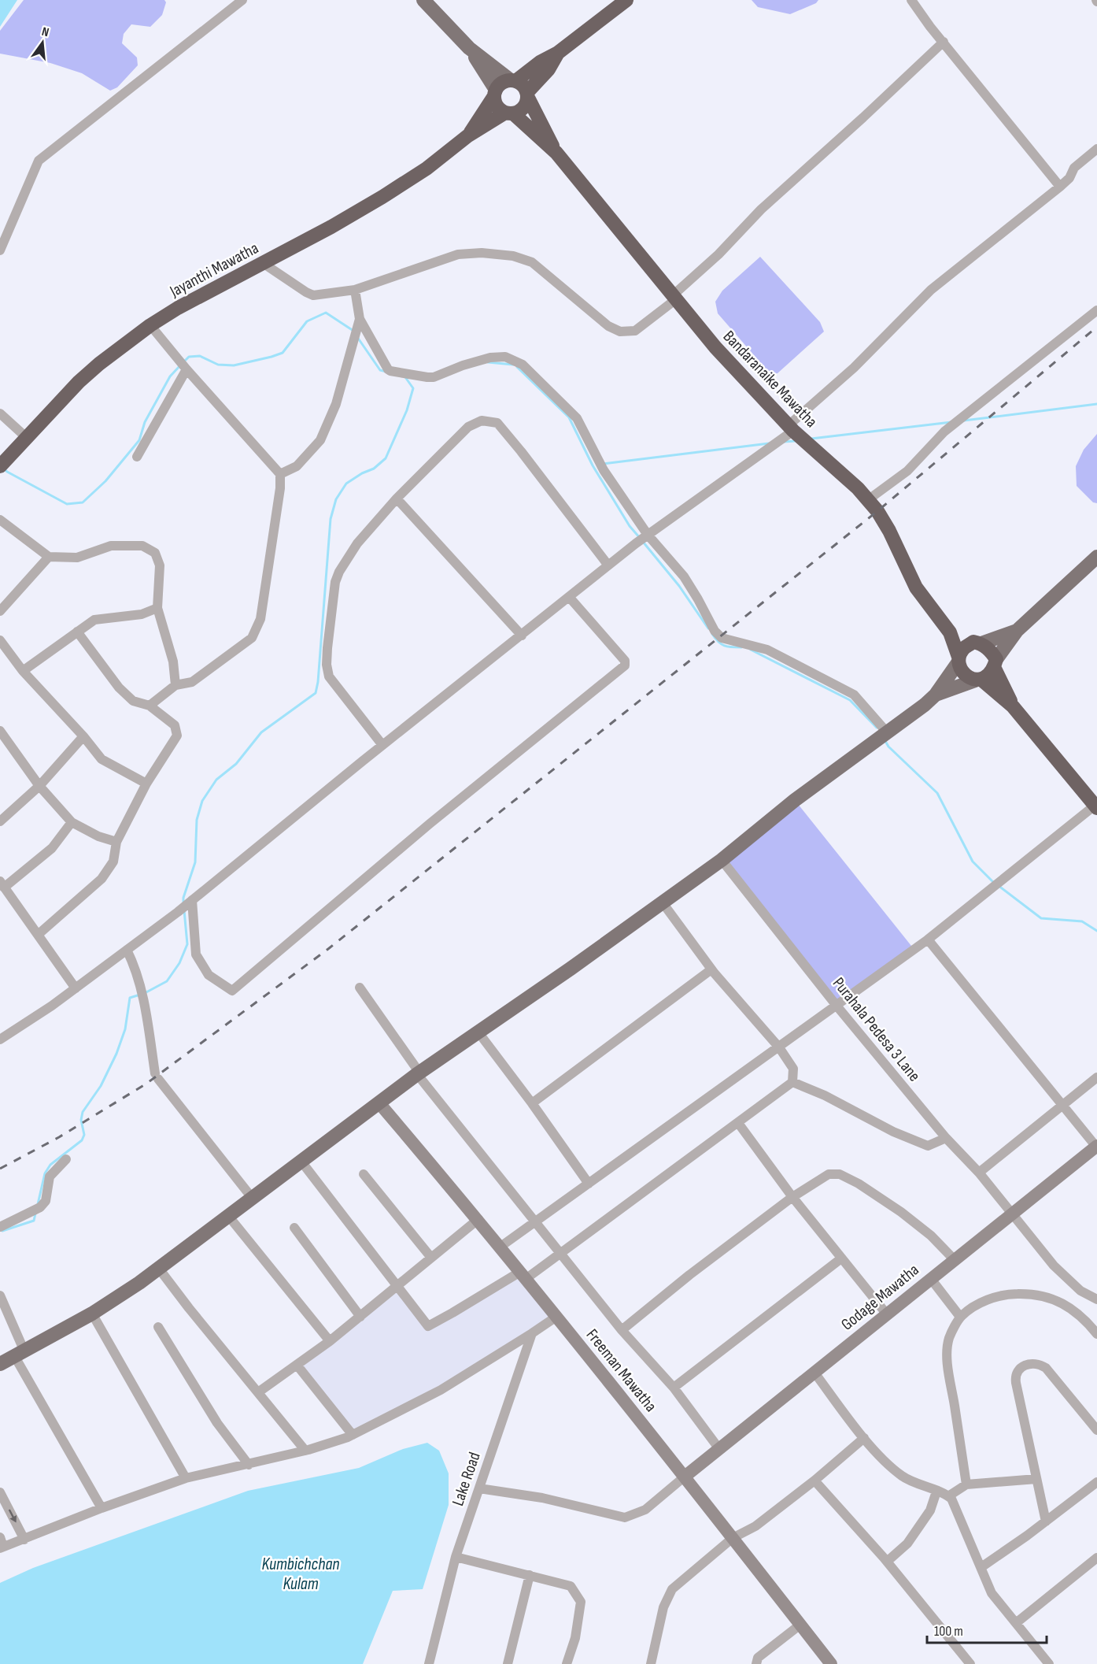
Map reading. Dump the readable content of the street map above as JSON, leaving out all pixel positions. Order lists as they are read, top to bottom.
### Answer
{
  "streets": {
    "highway": ["Jayanthi Mawatha", "Bandaranaike Mawatha"],
    "street": [
      "Purahala Pedesa 3 Lane",
      "Godage Mawatha",
      "Freeman Mawatha",
      "Lake Road"
    ]
  },
  "crossings": [
    ["Jayanthi Mawatha", "Bandaranaike Mawatha"],
    ["Purahala Pedesa 3 Lane", "Godage Mawatha"],
    ["Godage Mawatha", "Freeman Mawatha"]
  ],
  "water": ["Kumbichchan Kulam"],
  "scale_bar": "100 m",
  "north": "top"
}
